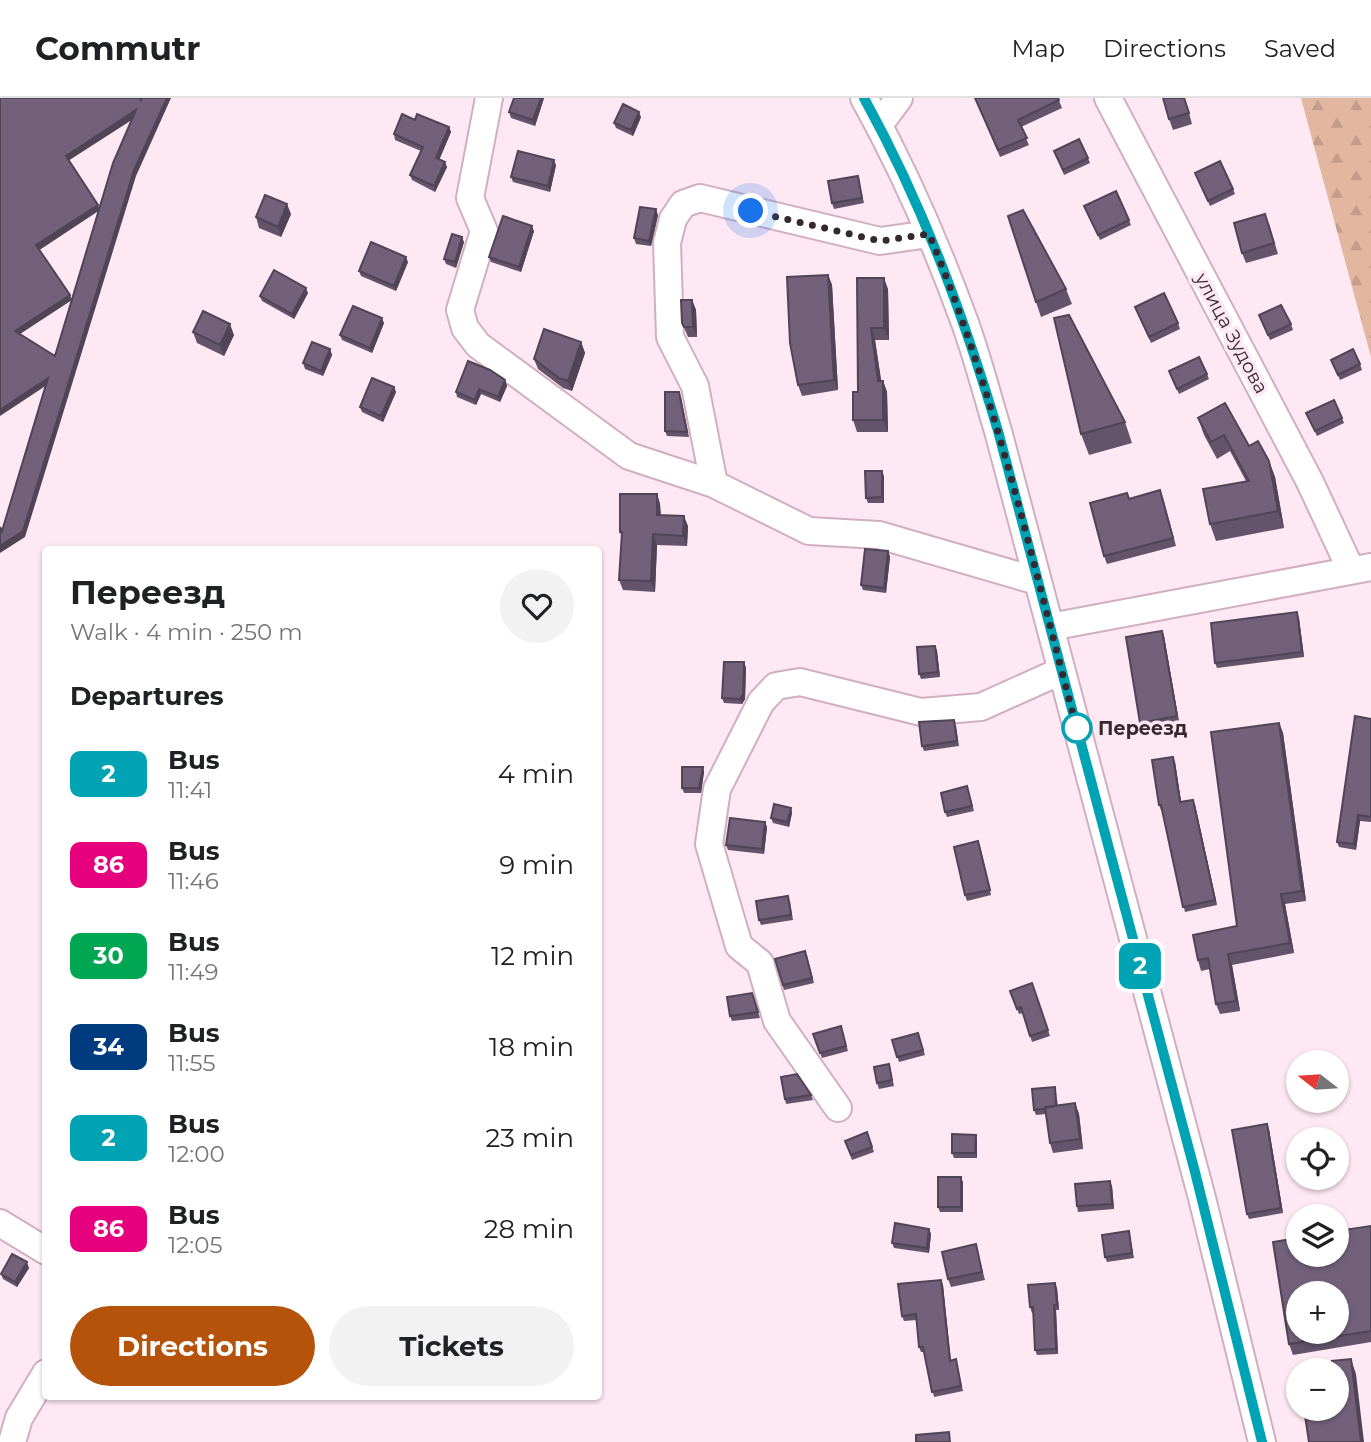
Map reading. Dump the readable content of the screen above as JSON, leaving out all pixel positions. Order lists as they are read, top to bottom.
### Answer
{
  "streets": {
    "street": ["улица Зудова"]
  },
  "places": ["Переезд"],
  "lines": ["bus line 2"],
  "north": "left",
  "page": {
    "header": "Commutr",
    "nav": ["Map", "Directions", "Saved"],
    "on_map": "2",
    "heading": [
      ["Переезд", "Walk · 4 min · 250 m"],
      "Departures"
    ],
    "list": [
      {
        "mark": "2",
        "name": "Bus",
        "note": "11:41",
        "value": "4 min"
      },
      {
        "mark": "86",
        "name": "Bus",
        "note": "11:46",
        "value": "9 min"
      },
      {
        "mark": "30",
        "name": "Bus",
        "note": "11:49",
        "value": "12 min"
      },
      {
        "mark": "34",
        "name": "Bus",
        "note": "11:55",
        "value": "18 min"
      },
      {
        "mark": "2",
        "name": "Bus",
        "note": "12:00",
        "value": "23 min"
      },
      {
        "mark": "86",
        "name": "Bus",
        "note": "12:05",
        "value": "28 min"
      }
    ],
    "map_buttons": ["+", "−"],
    "buttons": ["Directions", "Tickets"]
  }
}
